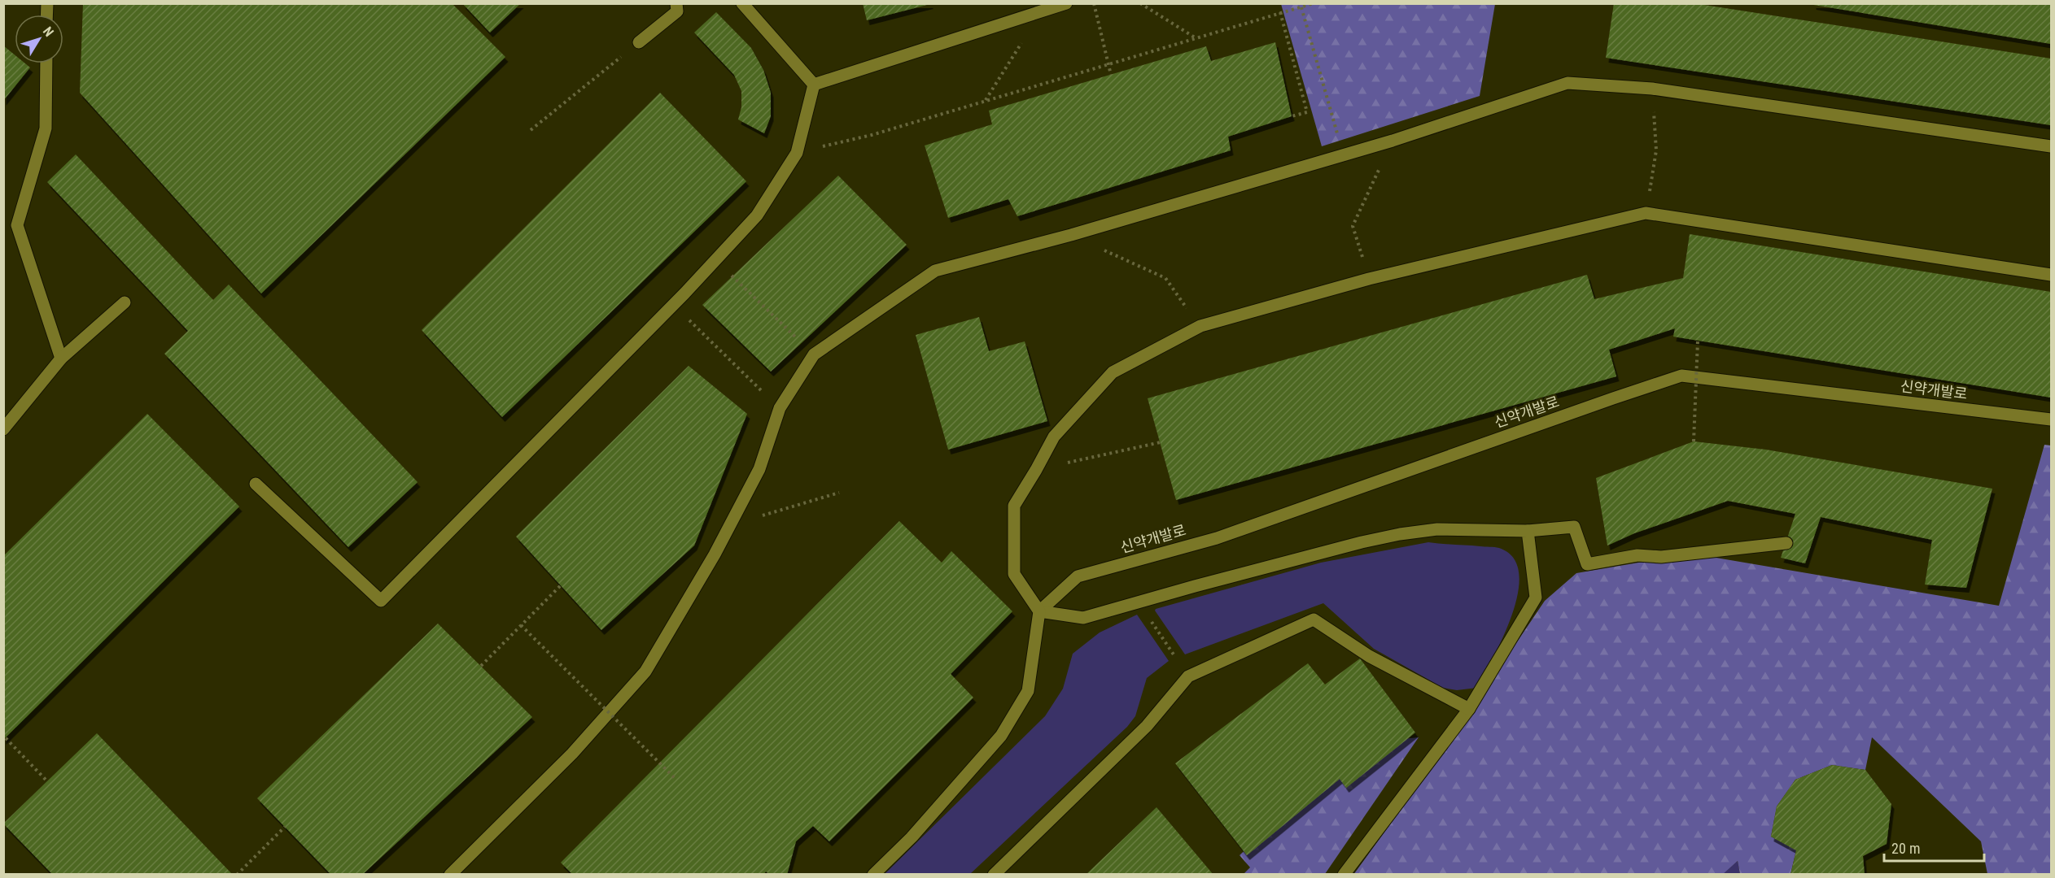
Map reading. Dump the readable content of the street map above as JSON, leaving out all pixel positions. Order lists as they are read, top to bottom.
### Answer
{
  "streets": {
    "street": ["신약개발로"]
  },
  "scale_bar": "20 m",
  "north": "top right"
}
